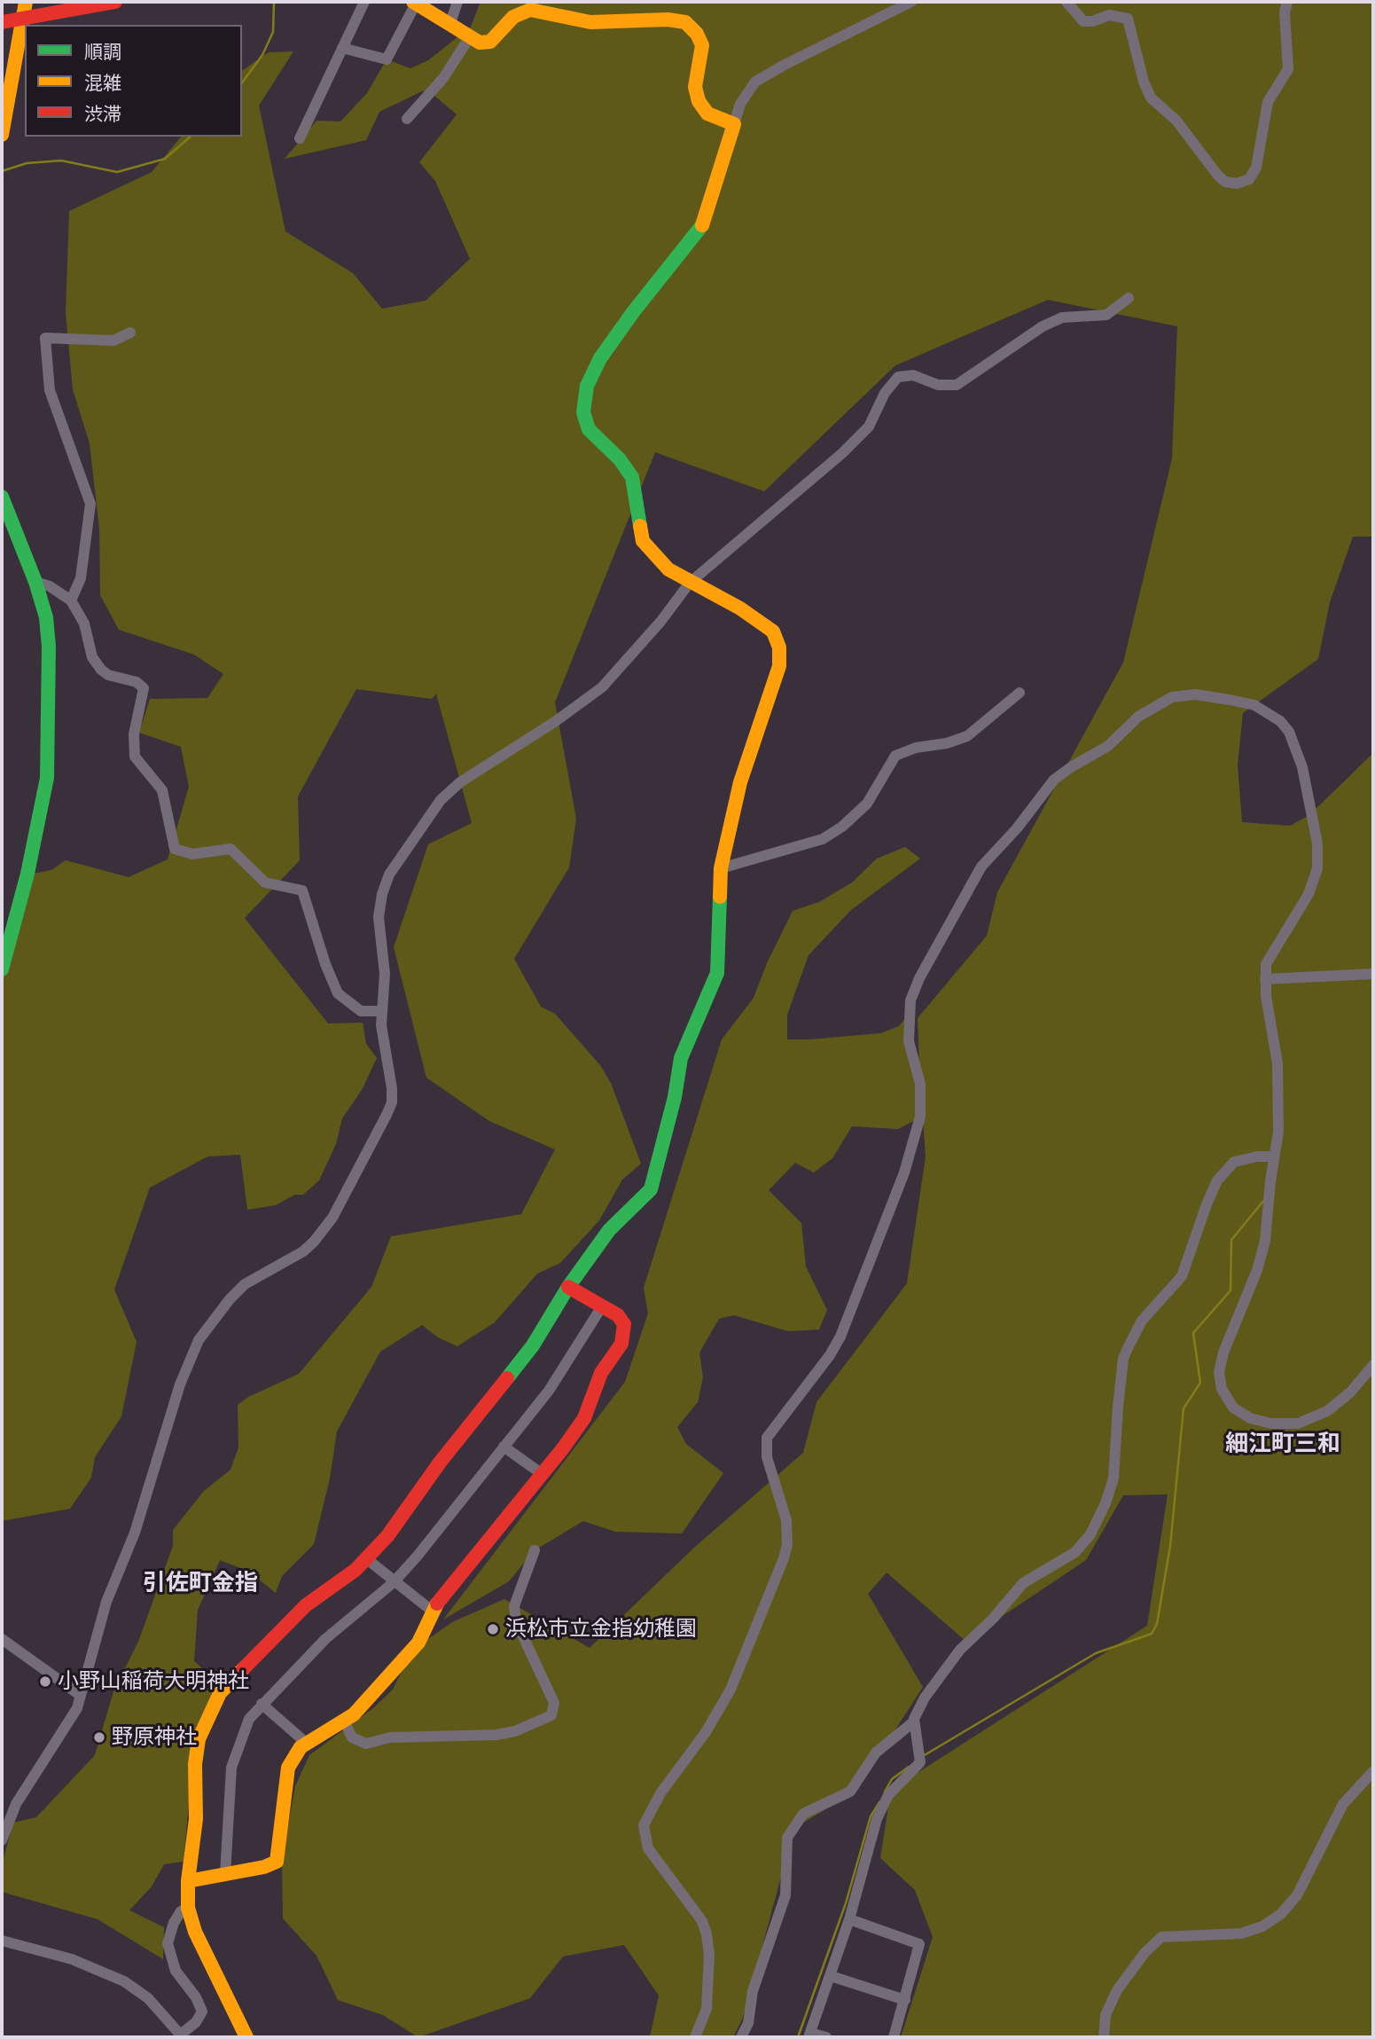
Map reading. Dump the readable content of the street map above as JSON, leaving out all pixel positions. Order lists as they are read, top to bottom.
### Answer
{
  "districts": ["細江町三和", "引佐町金指"],
  "places": ["浜松市立金指幼稚園", "小野山稲荷大明神社", "野原神社"],
  "legend": ["順調", "混雑", "渋滞"]
}
